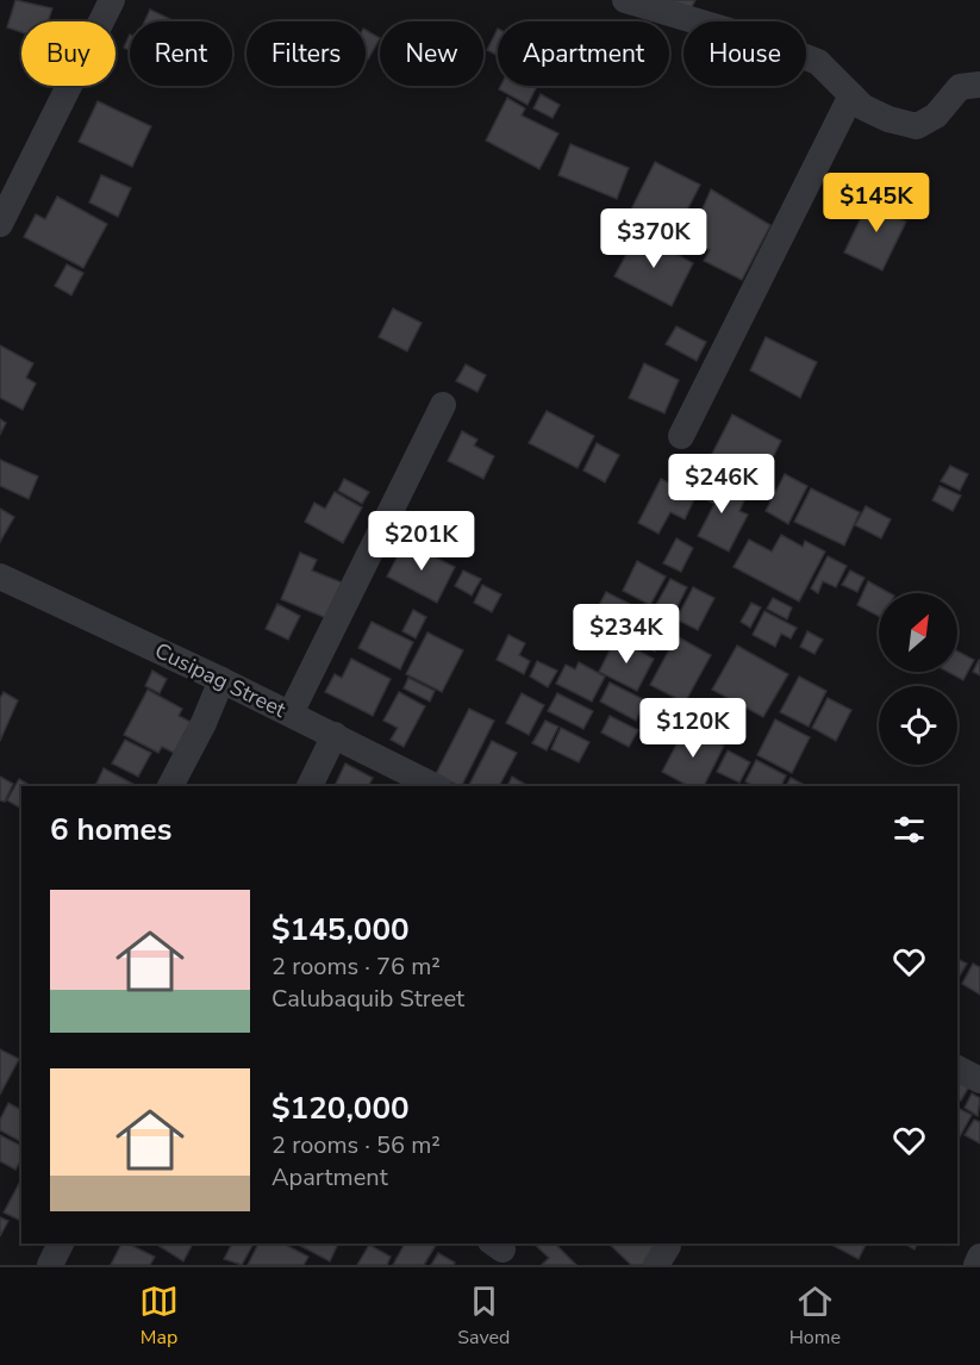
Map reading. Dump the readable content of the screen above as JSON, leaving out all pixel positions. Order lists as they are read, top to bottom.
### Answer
{
  "streets": {
    "street": ["Cusipag Street"]
  },
  "north": "top right",
  "page": {
    "chip": [
      "Buy",
      "Rent",
      "Filters",
      "New",
      "Apartment",
      "House"
    ],
    "price": [
      "$145K",
      "$370K",
      "$246K",
      "$201K",
      "$234K",
      "$120K"
    ],
    "heading": "6 homes",
    "list": [
      {
        "name": "$145,000",
        "note": "2 rooms · 76 m² · Calubaquib Street"
      },
      {
        "name": "$120,000",
        "note": "2 rooms · 56 m² · Apartment"
      }
    ],
    "tabs": ["Map", "Saved", "Home"]
  }
}
